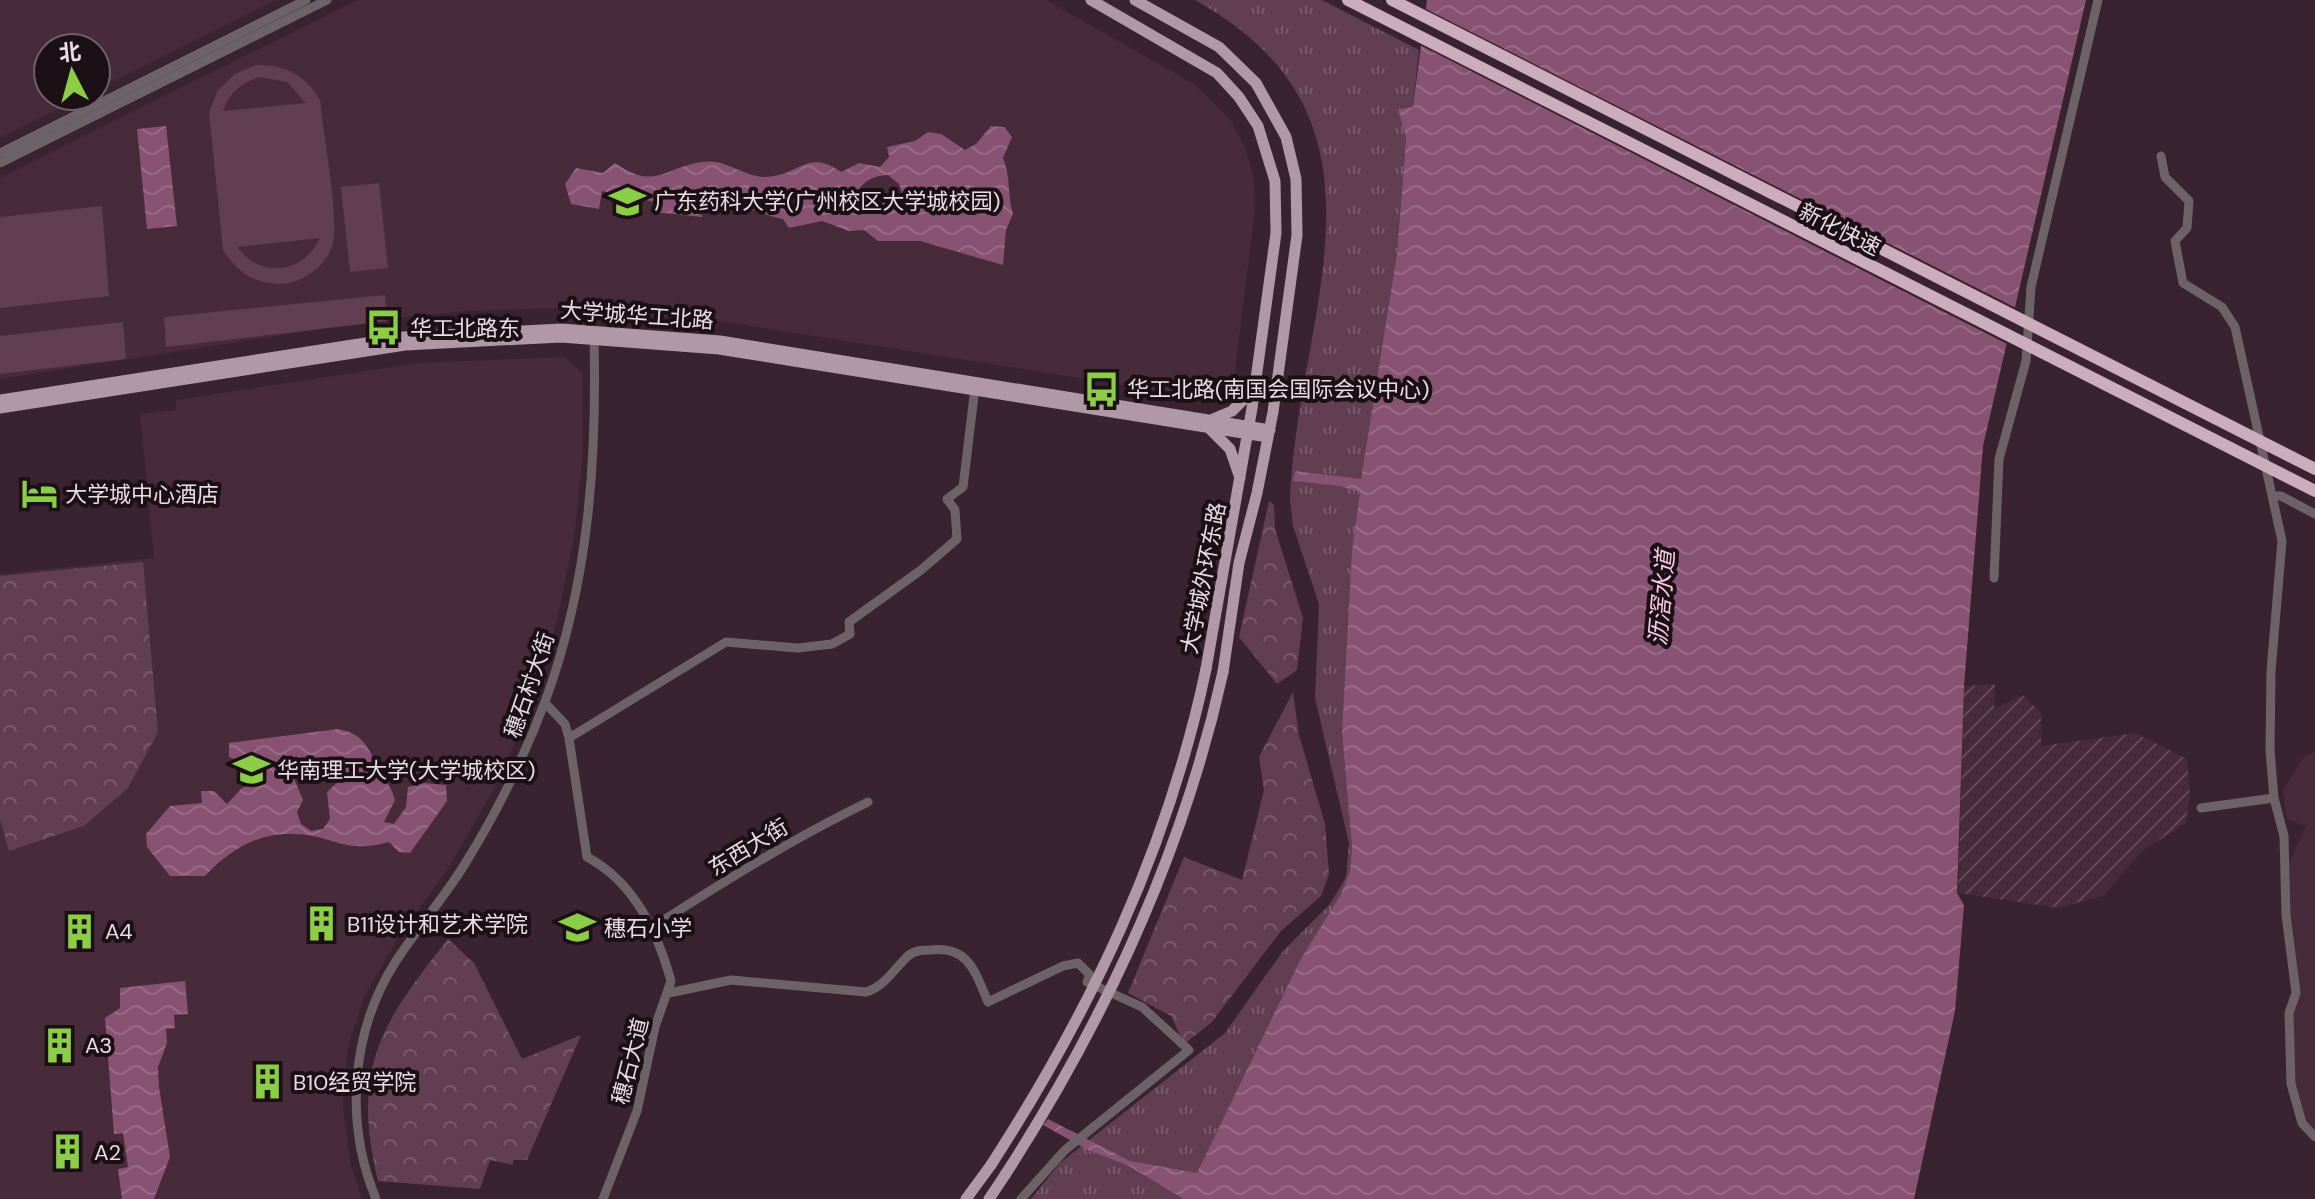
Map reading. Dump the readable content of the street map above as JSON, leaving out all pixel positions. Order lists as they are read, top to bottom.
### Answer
{
  "streets": {
    "highway": ["新化快速"],
    "main road": ["大学城华工北路", "大学城外环东路"],
    "street": ["穗石村大街", "东西大街", "穗石大道"]
  },
  "crossings": [
    ["大学城华工北路", "大学城外环东路"],
    ["大学城华工北路", "穗石村大街"]
  ],
  "water": ["沥滘水道"],
  "places": {
    "school or university": ["广东药科大学(广州校区大学城校园)", "华南理工大学(大学城校区)", "穗石小学"],
    "bus stop": ["华工北路东", "华工北路(南国会国际会议中心)"],
    "hotel": ["大学城中心酒店"],
    "building": [
      "B11设计和艺术学院",
      "A4",
      "A3",
      "B10经贸学院",
      "A2"
    ]
  },
  "north": "top"
}
